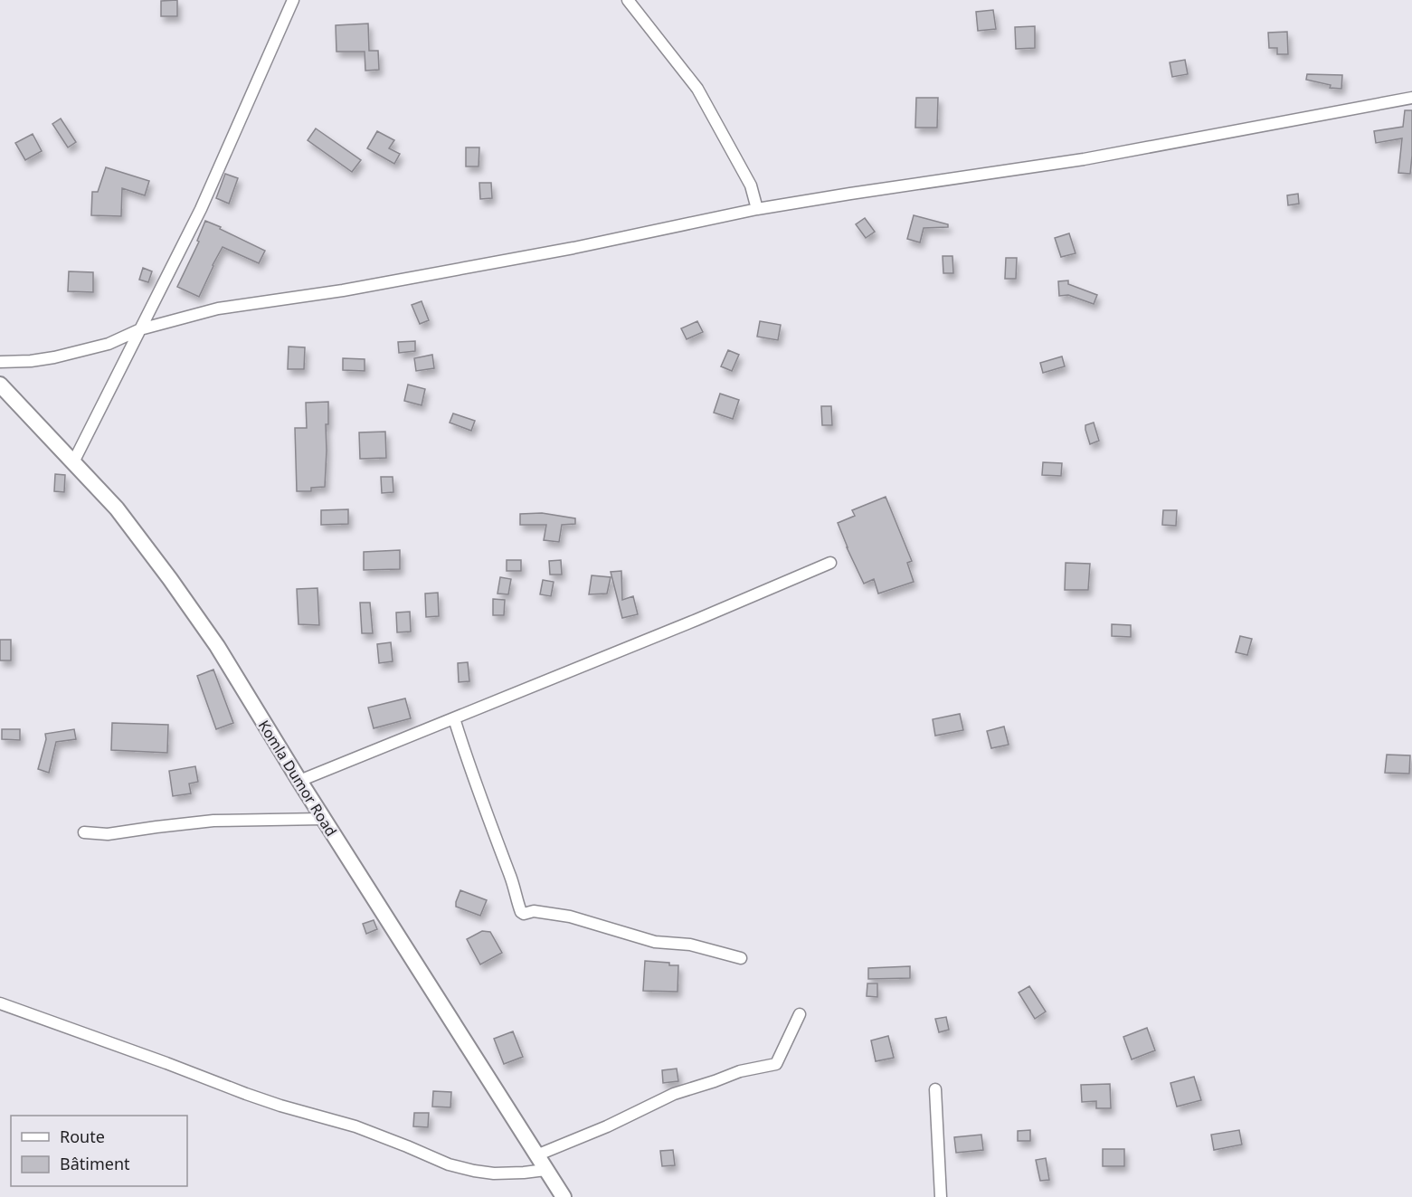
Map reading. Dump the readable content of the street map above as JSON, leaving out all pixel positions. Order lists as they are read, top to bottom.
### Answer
{
  "streets": {
    "street": ["Komla Dumor Road"]
  },
  "legend": ["Route", "Bâtiment"]
}
